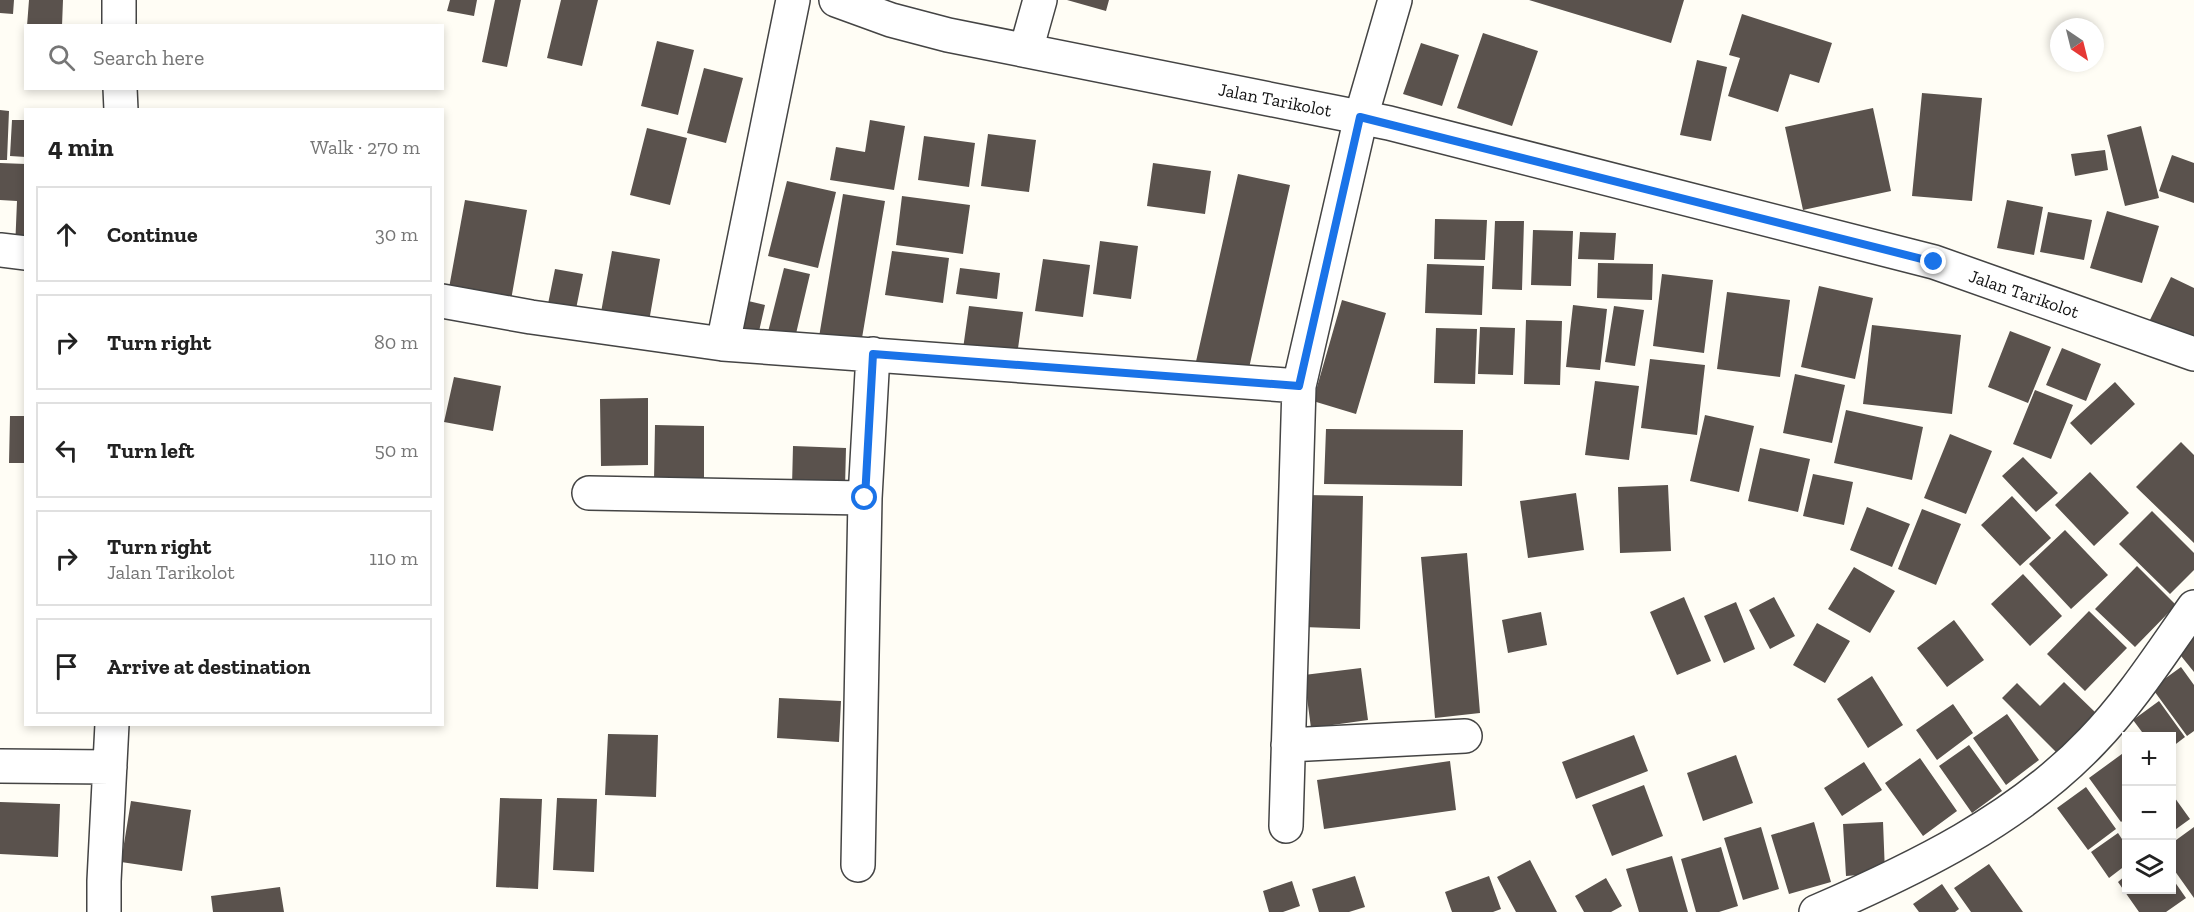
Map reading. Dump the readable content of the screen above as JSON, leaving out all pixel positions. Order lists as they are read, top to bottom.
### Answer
{
  "streets": {
    "street": ["Jalan Tarikolot"]
  },
  "north": "bottom right",
  "page": {
    "search": "Search here",
    "heading": ["4 min", "Walk · 270 m"],
    "list": [
      ["Continue", "30 m"],
      ["Turn right", "80 m"],
      ["Turn left", "50 m"],
      ["Turn right", "Jalan Tarikolot", "110 m"],
      "Arrive at destination"
    ],
    "map_buttons": ["+", "−"]
  }
}
